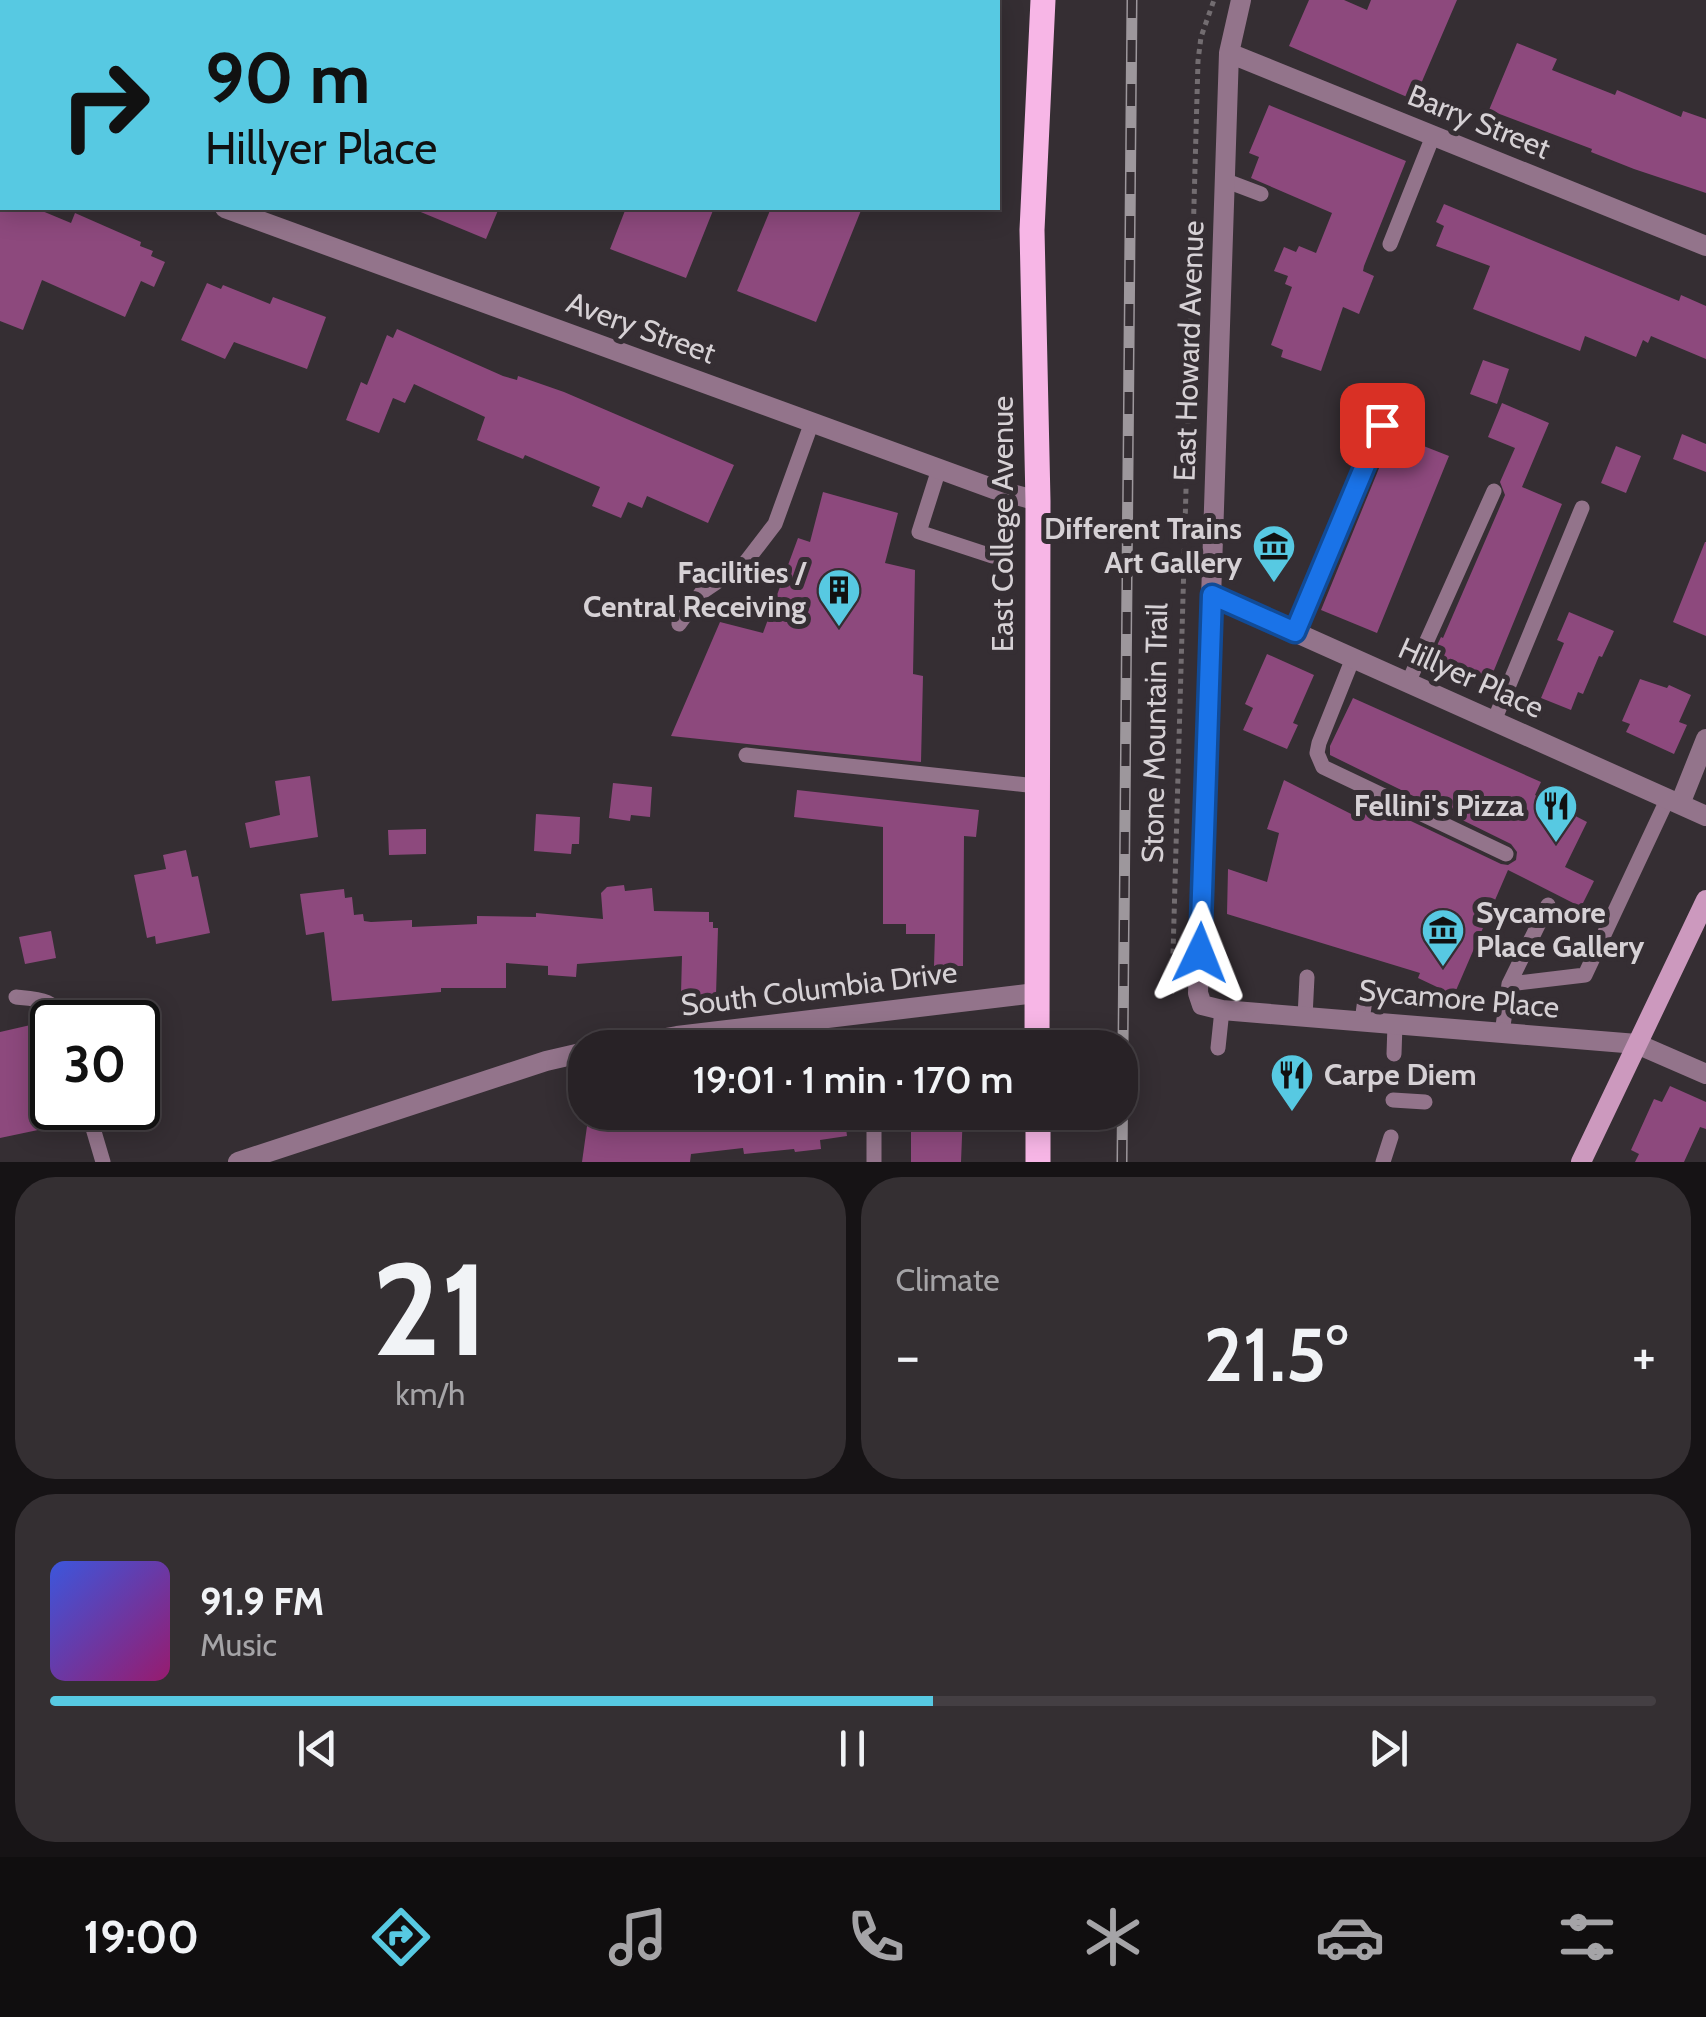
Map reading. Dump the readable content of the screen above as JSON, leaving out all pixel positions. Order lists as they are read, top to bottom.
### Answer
{
  "streets": {
    "main road": ["East College Avenue"],
    "street": [
      "Barry Street",
      "Avery Street",
      "East Howard Avenue",
      "Hillyer Place",
      "South Columbia Drive",
      "Sycamore Place"
    ],
    "path": ["Stone Mountain Trail"]
  },
  "crossings": [
    ["Barry Street", "East Howard Avenue"],
    ["Avery Street", "East College Avenue"],
    ["East Howard Avenue", "Hillyer Place"],
    ["East Howard Avenue", "Sycamore Place"],
    ["East College Avenue", "South Columbia Drive"]
  ],
  "places": {
    "museum": ["Different Trains Art Gallery", "Sycamore Place Gallery"],
    "building": ["Facilities / Central Receiving"],
    "restaurant": ["Fellini's Pizza", "Carpe Diem"]
  },
  "page": {
    "turn": ["90 m", "Hillyer Place"],
    "limit": "30",
    "trip": "19:01 · 1 min · 170 m",
    "tile": [
      ["21", "km/h"],
      "Climate"
    ],
    "heat": ["−", "21.5°", "+"],
    "song": ["91.9 FM", "Music"],
    "tabs": "19:00"
  }
}
